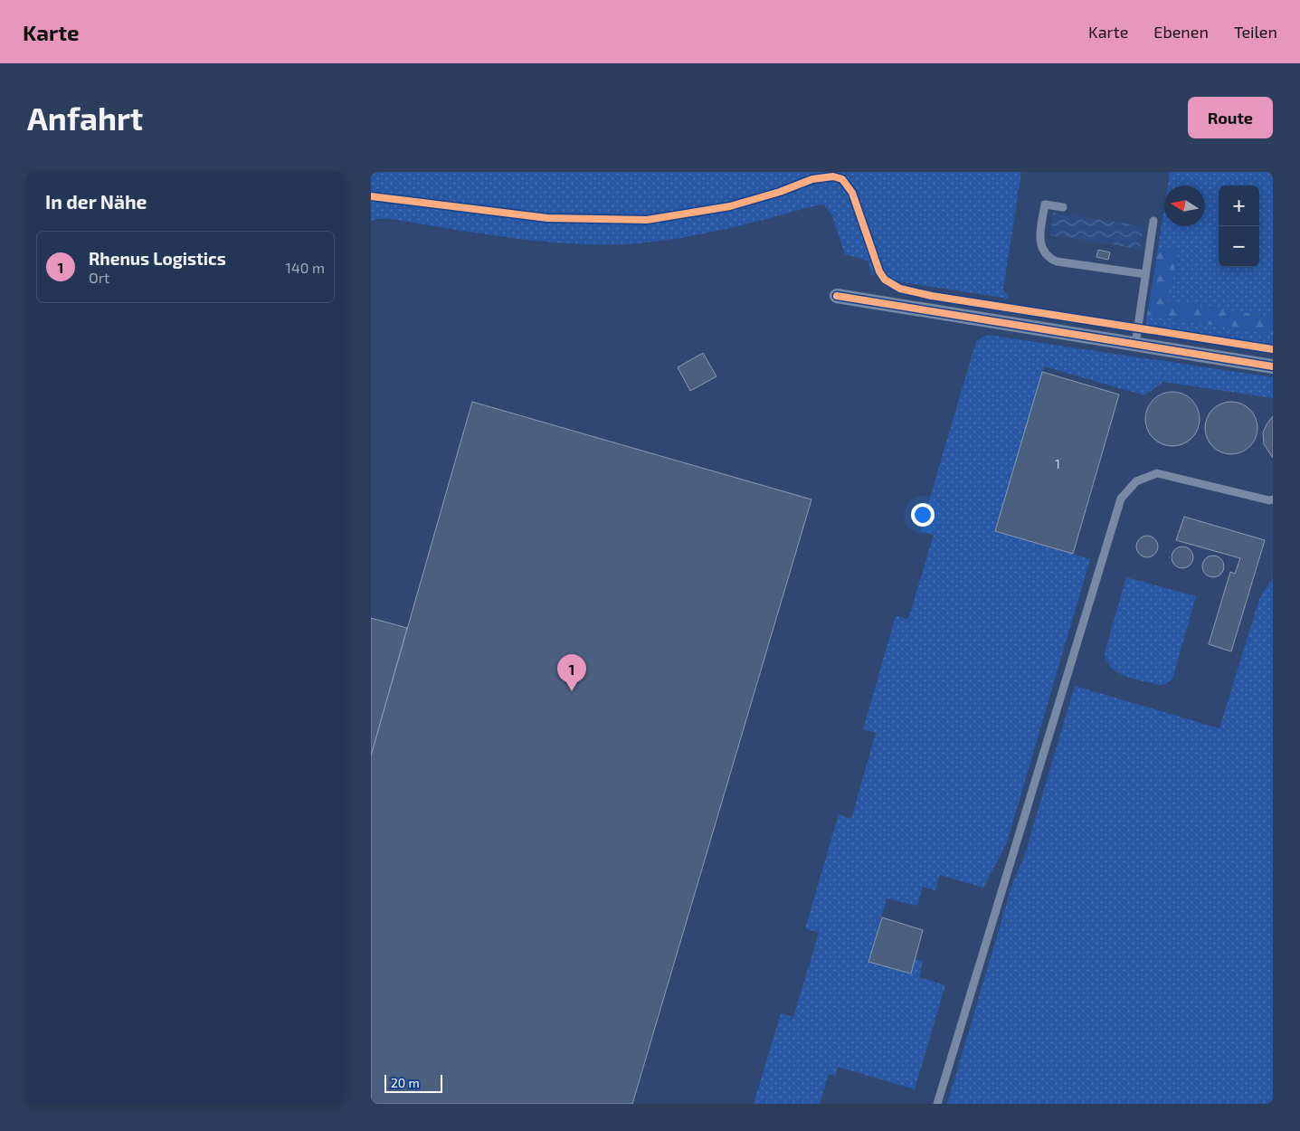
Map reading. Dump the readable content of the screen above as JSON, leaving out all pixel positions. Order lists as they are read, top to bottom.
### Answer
{
  "house_numbers": ["1"],
  "scale_bar": "20 m",
  "north": "left",
  "page": {
    "header": "Karte",
    "nav": ["Karte", "Ebenen", "Teilen"],
    "buttons": "Route",
    "title": "Anfahrt",
    "heading": "In der Nähe",
    "map_buttons": ["+", "−"],
    "list": [
      {
        "mark": "1",
        "name": "Rhenus Logistics",
        "note": "Ort",
        "value": "140 m"
      }
    ],
    "pins": "1",
    "scale": "20 m"
  }
}
